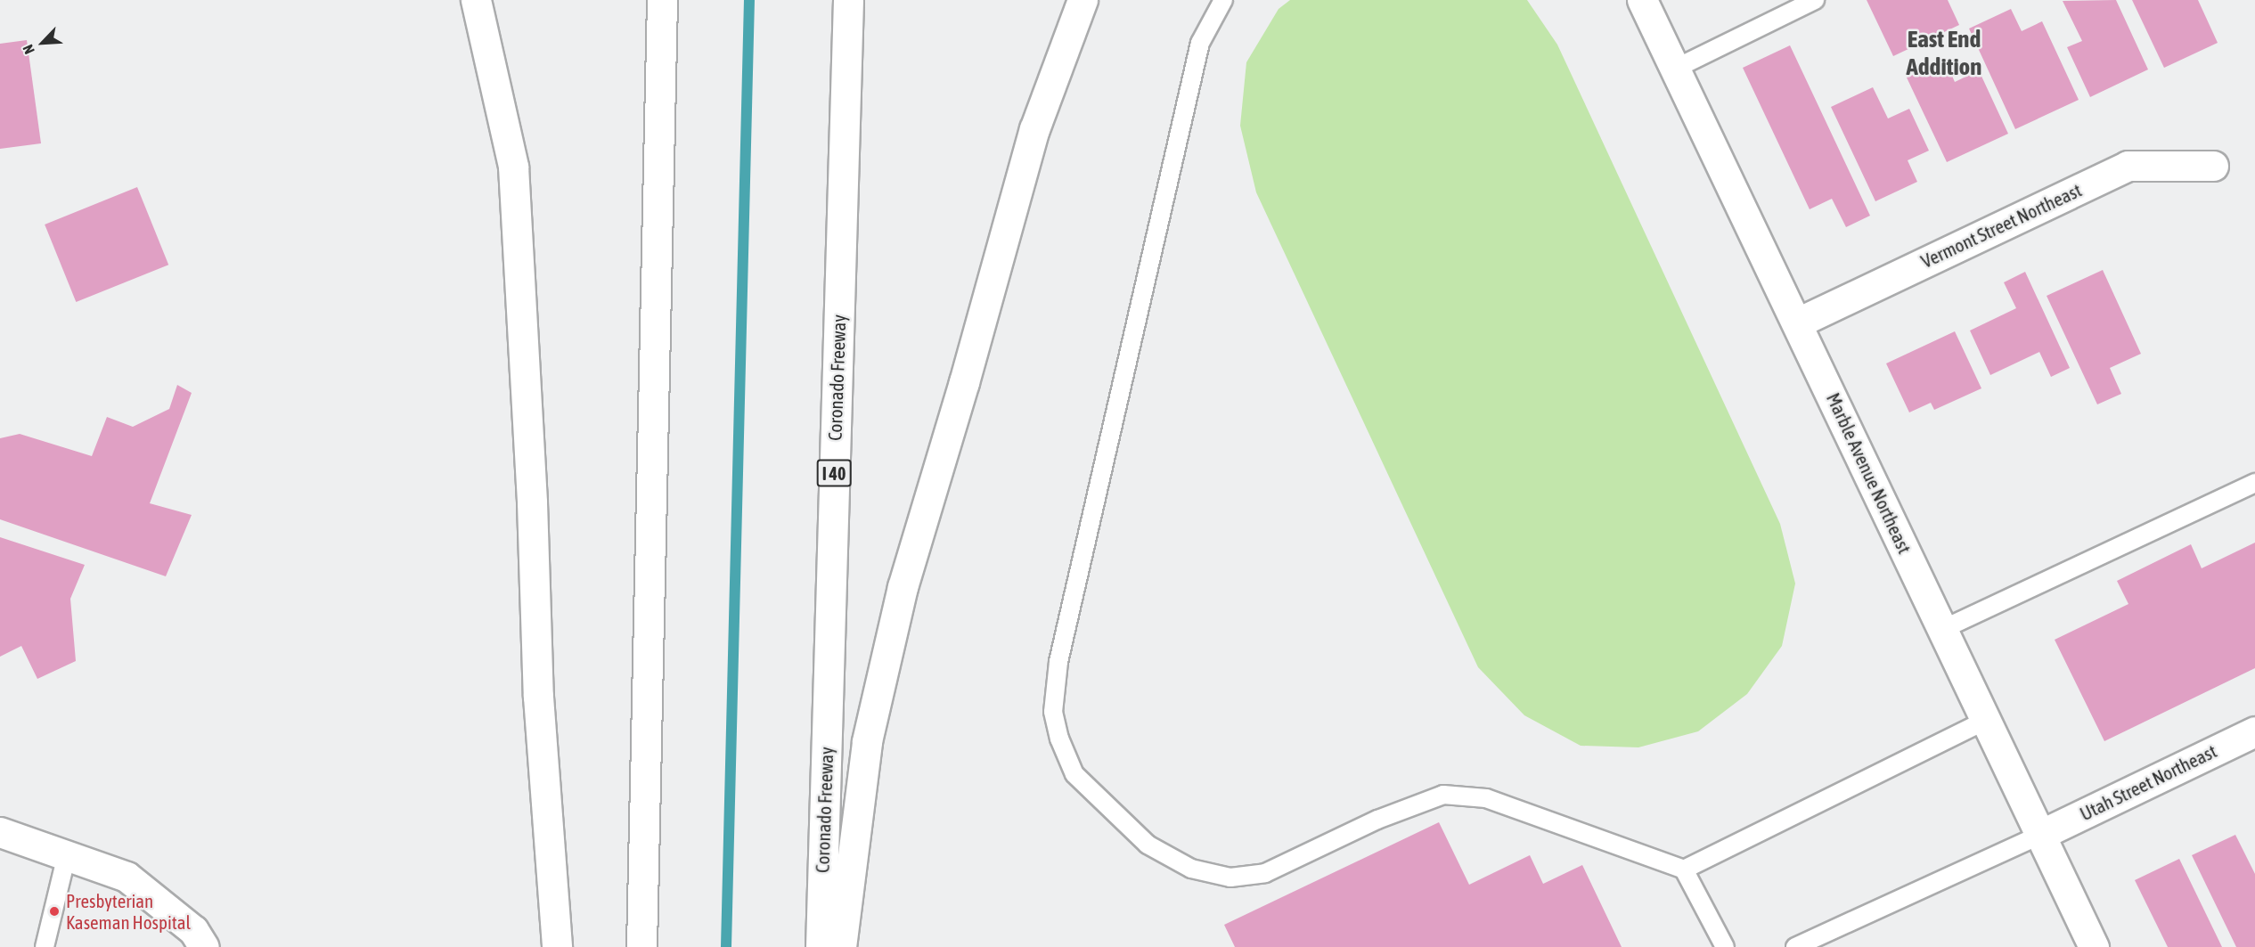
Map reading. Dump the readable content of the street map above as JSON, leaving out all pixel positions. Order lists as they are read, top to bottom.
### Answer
{
  "streets": {
    "main road": [
      "Vermont Street Northeast",
      "Coronado Freeway",
      "I 40",
      "Marble Avenue Northeast",
      "Utah Street Northeast"
    ]
  },
  "crossings": [
    ["Vermont Street Northeast", "Marble Avenue Northeast"],
    ["Marble Avenue Northeast", "Utah Street Northeast"]
  ],
  "districts": ["East End Addition"],
  "places": ["Presbyterian Kaseman Hospital"],
  "north": "bottom left"
}
